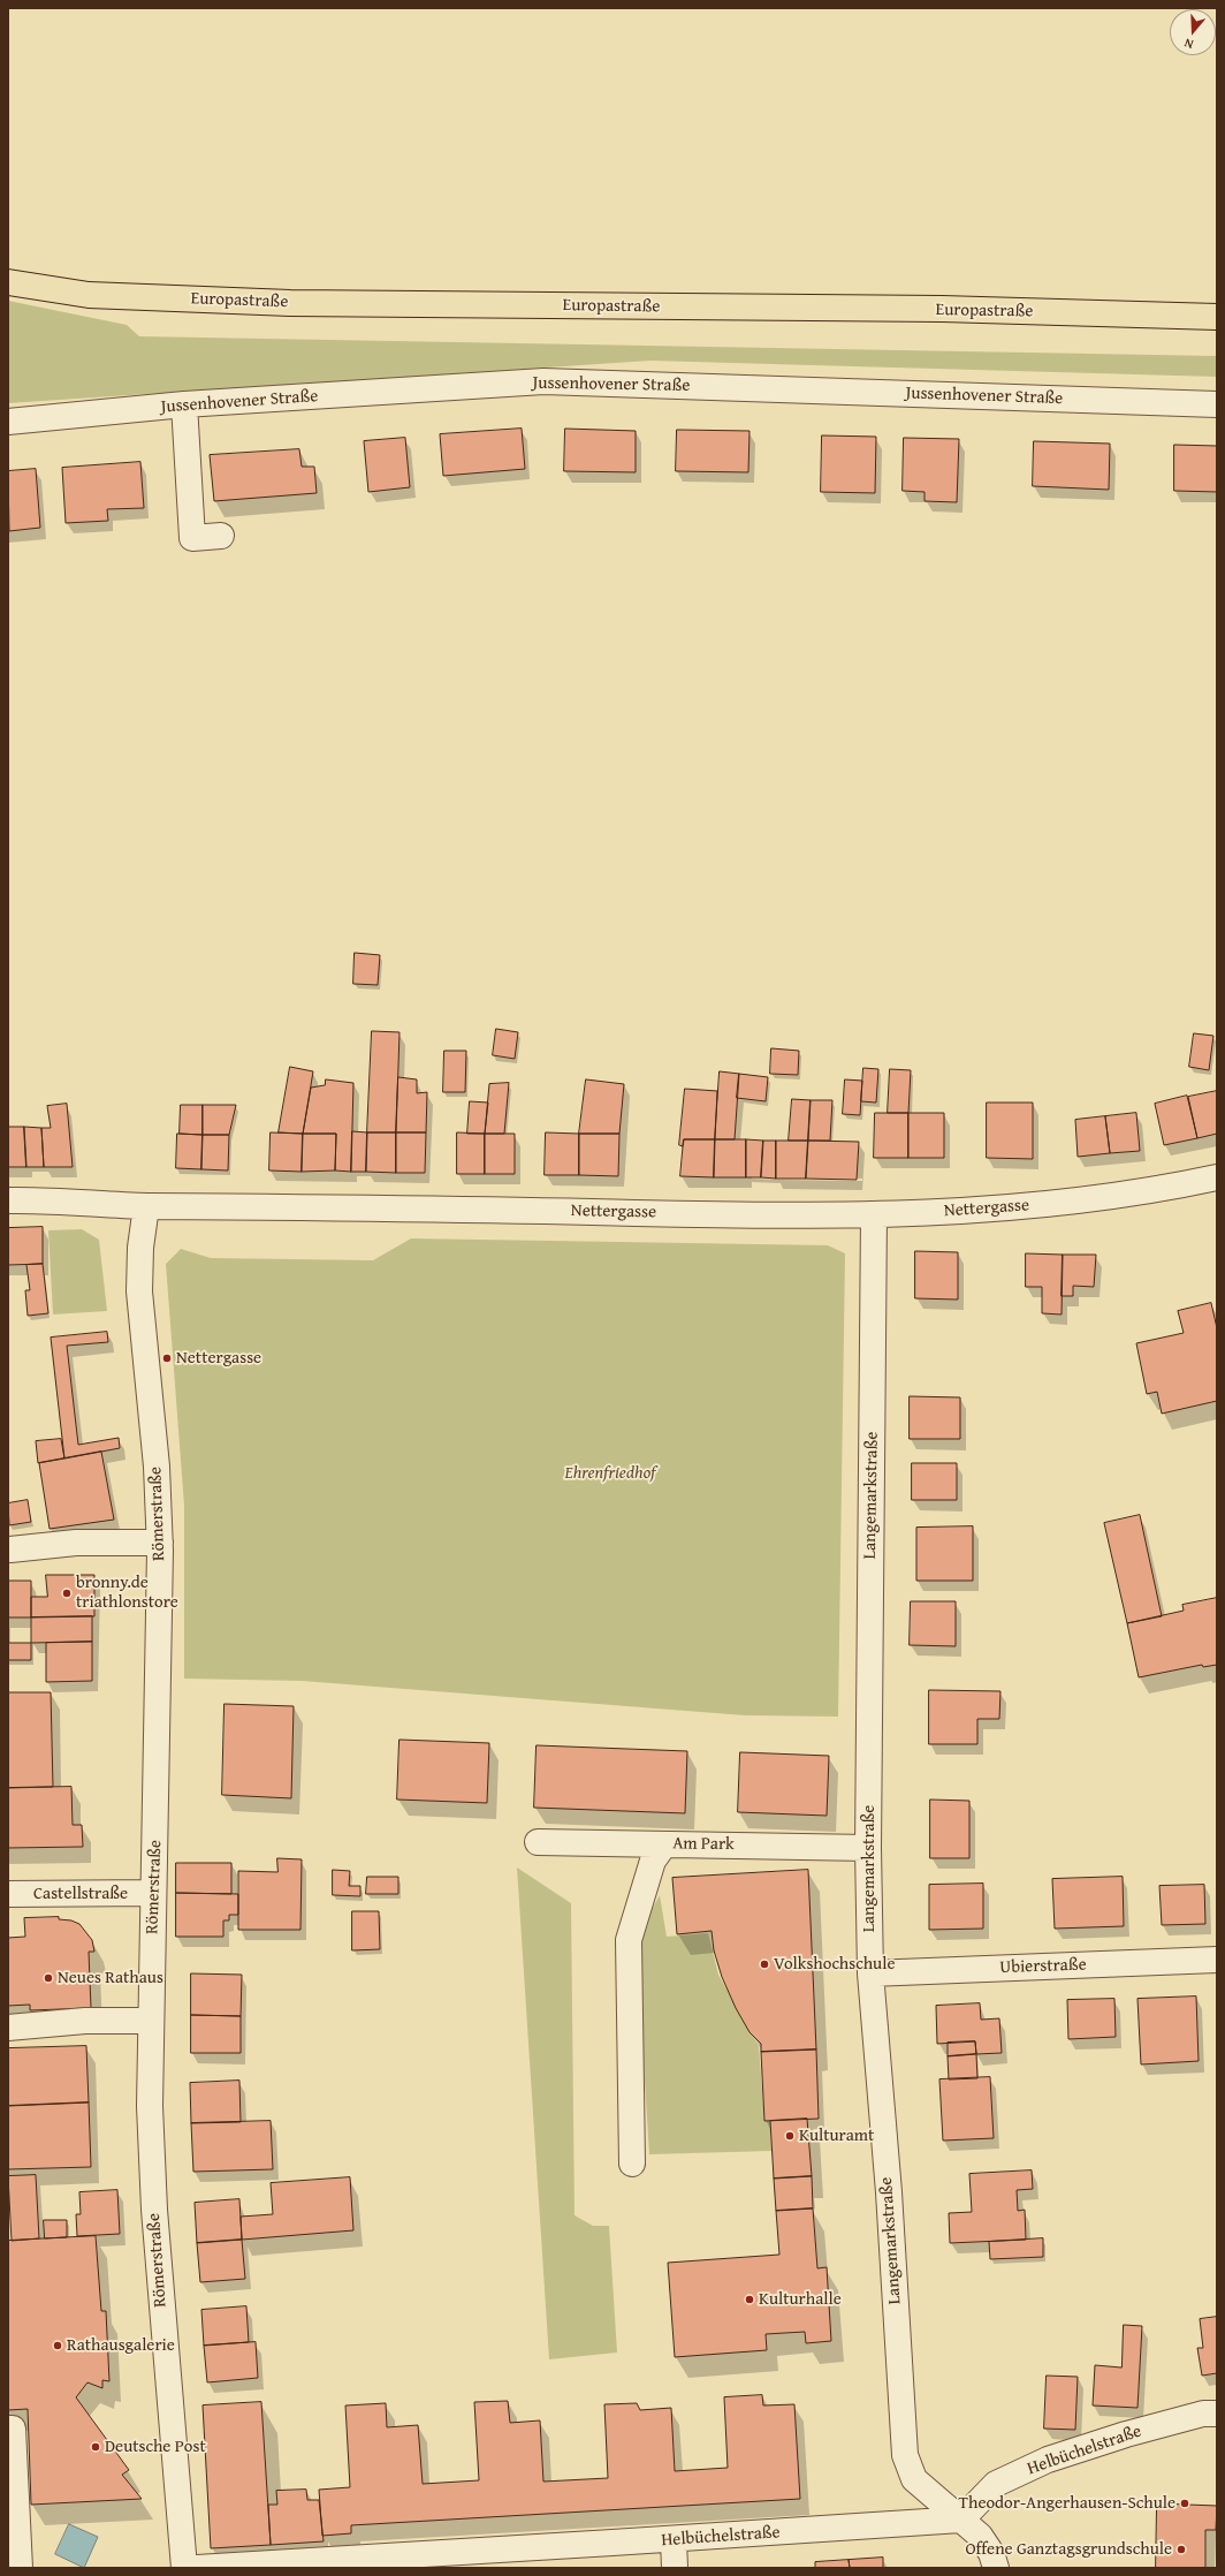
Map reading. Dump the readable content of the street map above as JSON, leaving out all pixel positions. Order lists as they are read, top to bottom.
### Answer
{
  "streets": {
    "main road": ["Europastraße"],
    "street": [
      "Jussenhovener Straße",
      "Nettergasse",
      "Langemarkstraße",
      "Römerstraße",
      "Am Park",
      "Castellstraße",
      "Ubierstraße",
      "Helbüchelstraße"
    ]
  },
  "crossings": [
    ["Nettergasse", "Langemarkstraße"],
    ["Nettergasse", "Römerstraße"],
    ["Langemarkstraße", "Am Park"],
    ["Langemarkstraße", "Ubierstraße"],
    ["Langemarkstraße", "Helbüchelstraße"],
    ["Römerstraße", "Castellstraße"]
  ],
  "parks": ["Ehrenfriedhof"],
  "places": [
    "Nettergasse",
    "bronny.de triathlonstore",
    "Volkshochschule",
    "Neues Rathaus",
    "Kulturamt",
    "Kulturhalle",
    "Rathausgalerie",
    "Deutsche Post",
    "Theodor-Angerhausen-Schule",
    "Offene Ganztagsgrundschule"
  ],
  "north": "bottom"
}
